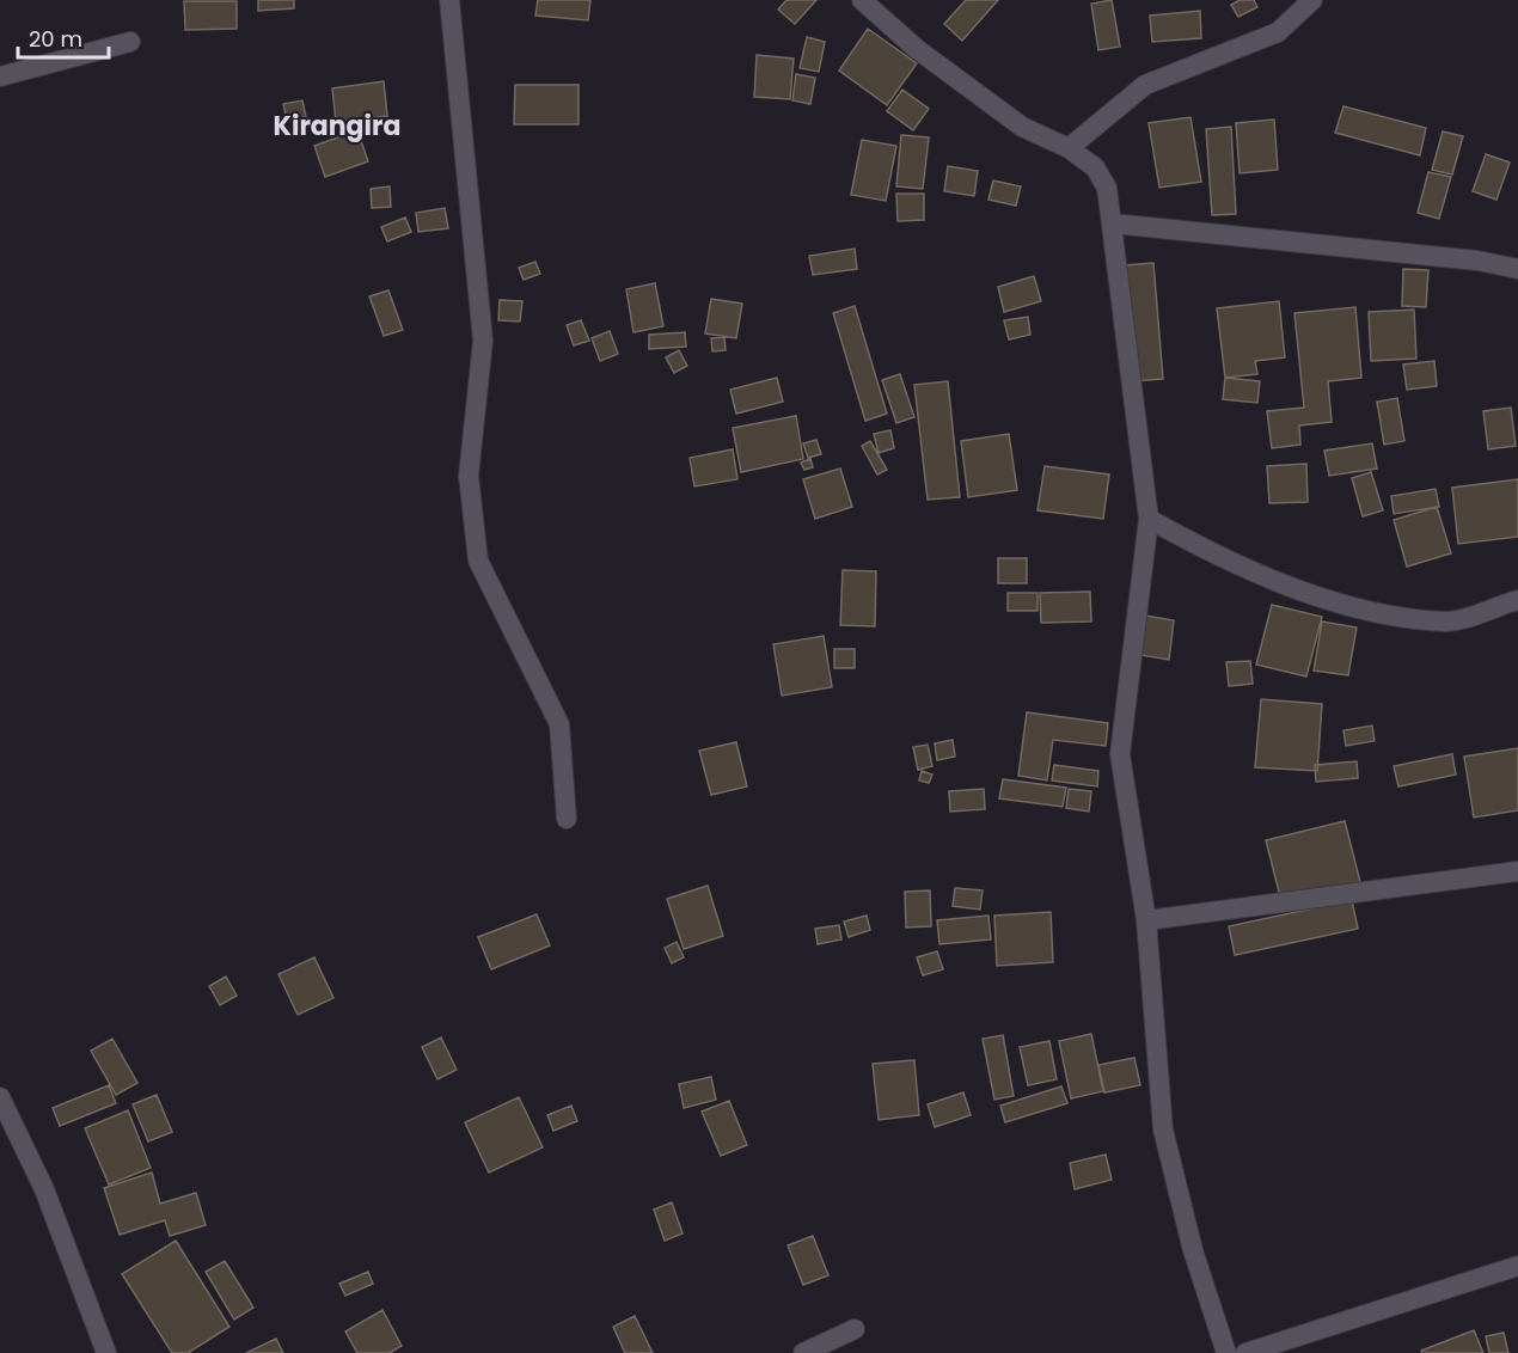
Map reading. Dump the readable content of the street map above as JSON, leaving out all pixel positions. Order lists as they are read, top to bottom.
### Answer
{
  "districts": ["Kirangira"],
  "scale_bar": "20 m"
}
